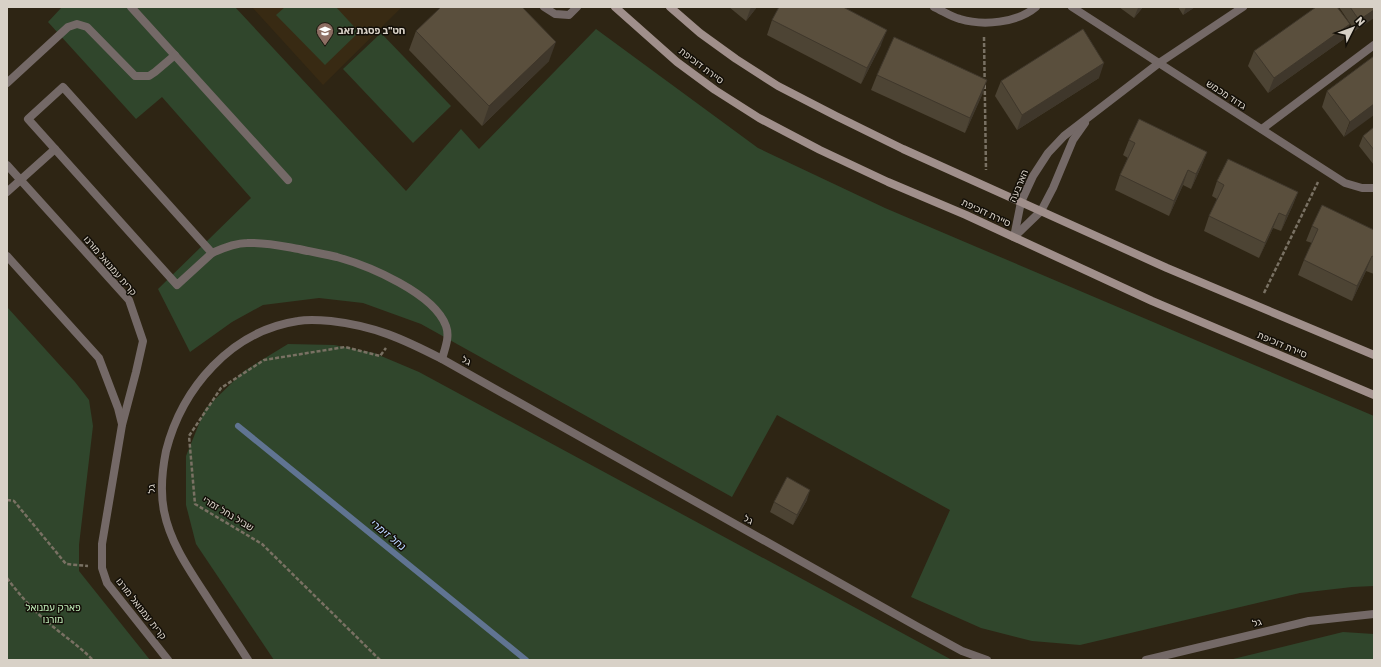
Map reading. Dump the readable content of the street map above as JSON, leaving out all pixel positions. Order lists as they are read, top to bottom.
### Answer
{
  "streets": {
    "main road": ["סיירת דוכיפת"],
    "street": [
      "גדוד מכמש",
      "הארבעה",
      "קרית עמנואל מורנו",
      "גל"
    ],
    "path": ["שביל נחל זמרי"]
  },
  "crossings": [
    ["סיירת דוכיפת", "הארבעה"],
    ["גדוד מכמש", "הארבעה"],
    ["גל", "שביל נחל זמרי"]
  ],
  "water": ["נחל זימרי"],
  "parks": ["פארק עמנואל מורנו"],
  "places": {
    "school or university": ["חט\"ב פסגת זאב"]
  },
  "north": "top right"
}
